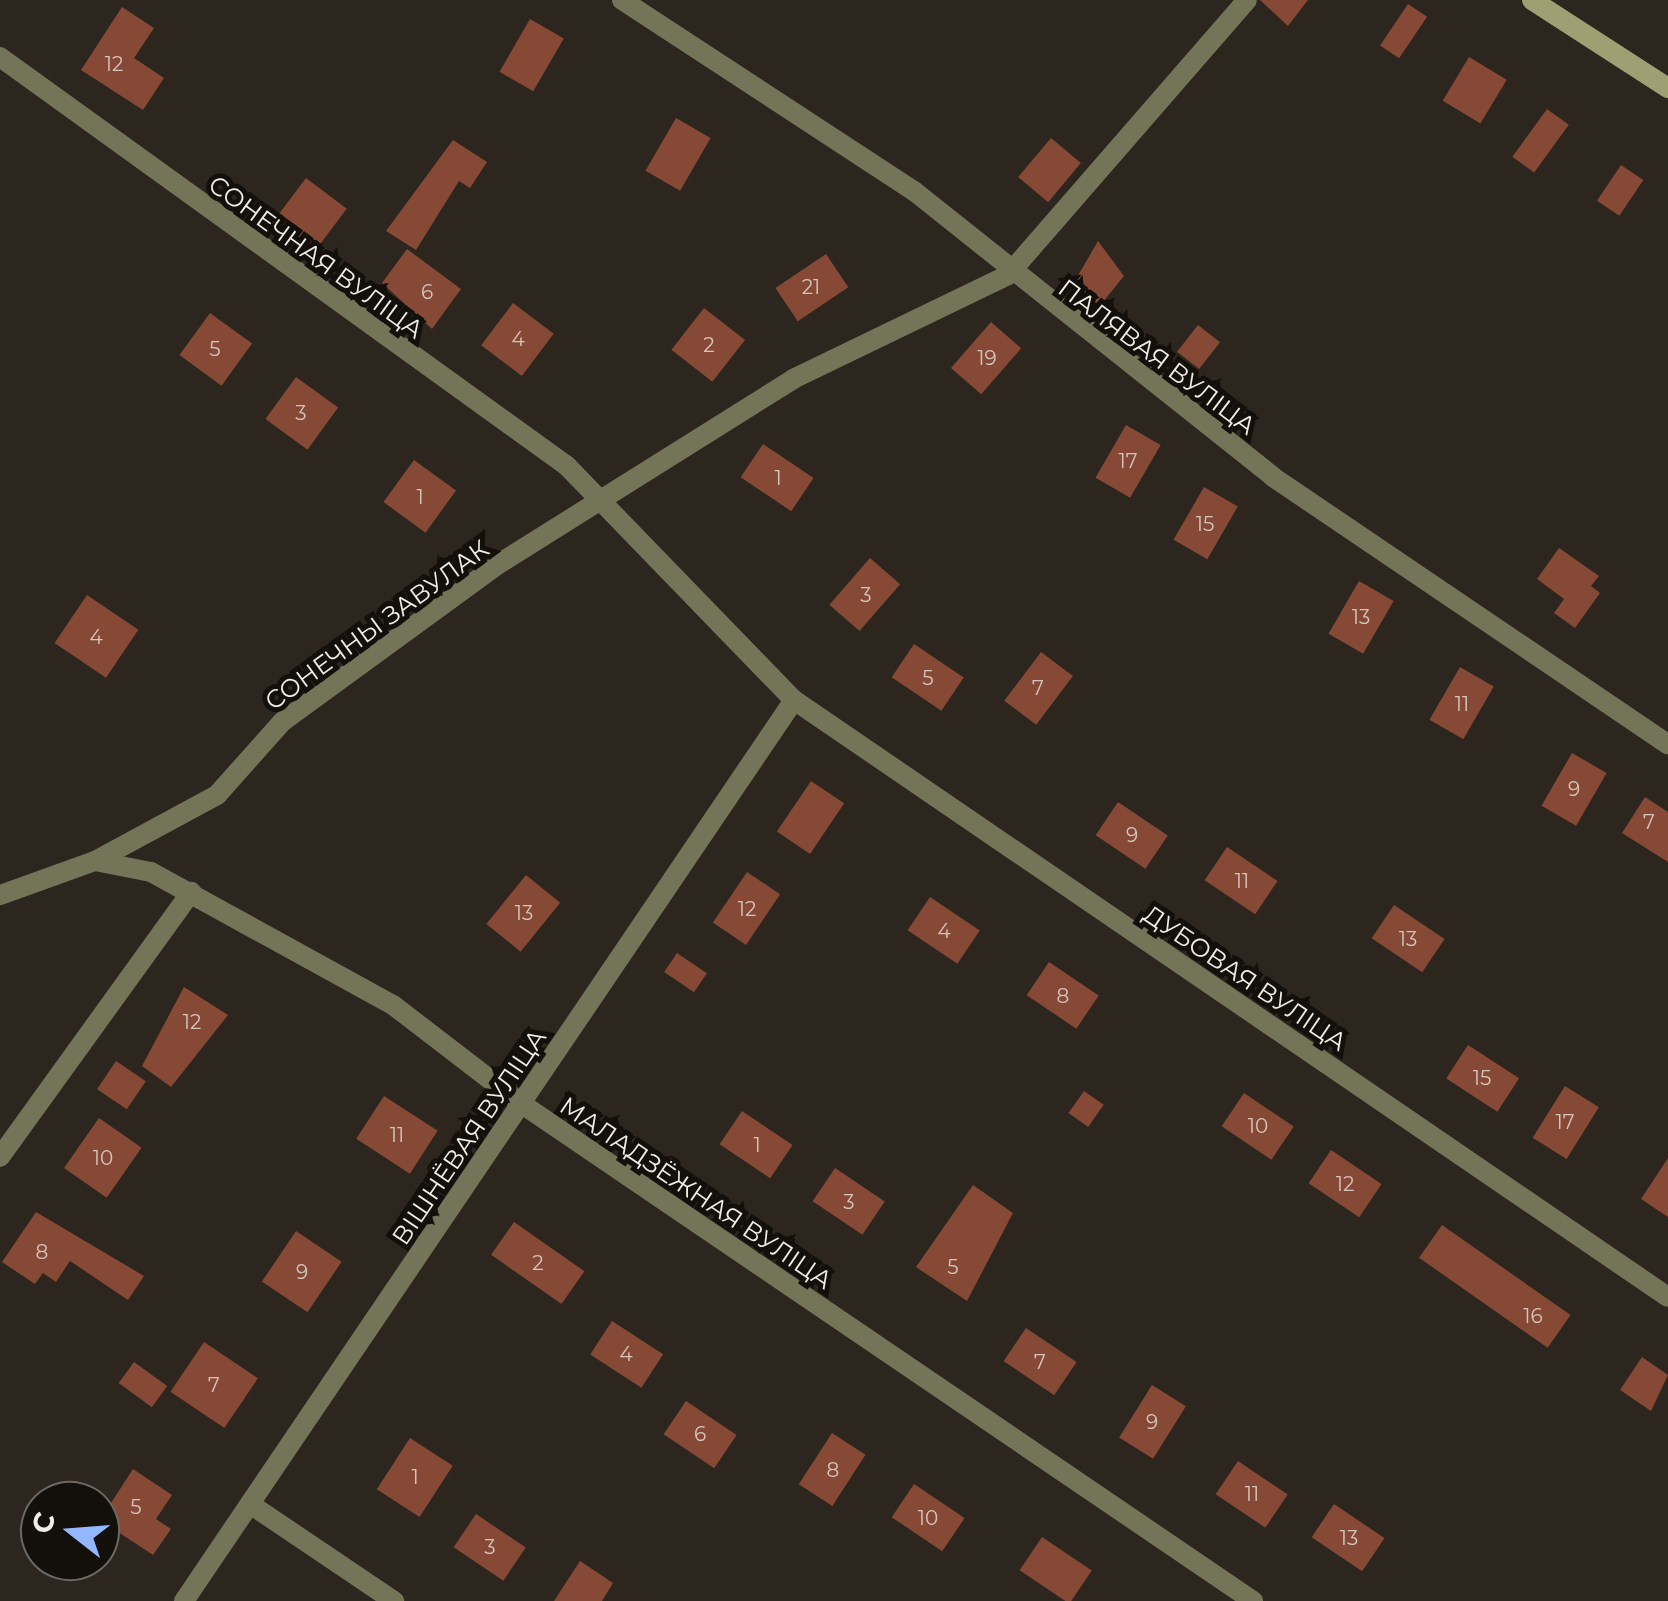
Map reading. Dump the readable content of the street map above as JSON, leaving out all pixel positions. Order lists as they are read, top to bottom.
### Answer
{
  "streets": {
    "street": [
      "СОНЕЧНАЯ ВУЛІЦА",
      "ПАЛЯВАЯ ВУЛІЦА",
      "СОНЕЧНЫ ЗАВУЛАК",
      "ДУБОВАЯ ВУЛІЦА",
      "ВІШНЁВАЯ ВУЛІЦА",
      "МАЛАДЗЁЖНАЯ ВУЛІЦА"
    ]
  },
  "crossings": [
    ["СОНЕЧНАЯ ВУЛІЦА", "СОНЕЧНЫ ЗАВУЛАК"],
    ["ПАЛЯВАЯ ВУЛІЦА", "СОНЕЧНЫ ЗАВУЛАК"],
    ["СОНЕЧНЫ ЗАВУЛАК", "МАЛАДЗЁЖНАЯ ВУЛІЦА"],
    ["ДУБОВАЯ ВУЛІЦА", "ВІШНЁВАЯ ВУЛІЦА"],
    ["ВІШНЁВАЯ ВУЛІЦА", "МАЛАДЗЁЖНАЯ ВУЛІЦА"]
  ],
  "house_numbers": [
    "12",
    "21",
    "6",
    "4",
    "2",
    "5",
    "19",
    "3",
    "17",
    "1",
    "1",
    "15",
    "3",
    "13",
    "4",
    "5",
    "7",
    "11",
    "9",
    "7",
    "9",
    "11",
    "12",
    "13",
    "4",
    "13",
    "8",
    "12",
    "15",
    "17",
    "10",
    "11",
    "1",
    "10",
    "12",
    "3",
    "8",
    "2",
    "5",
    "9",
    "16",
    "4",
    "7",
    "7",
    "9",
    "6",
    "8",
    "1",
    "11",
    "5",
    "10",
    "13",
    "3"
  ],
  "north": "left"
}
